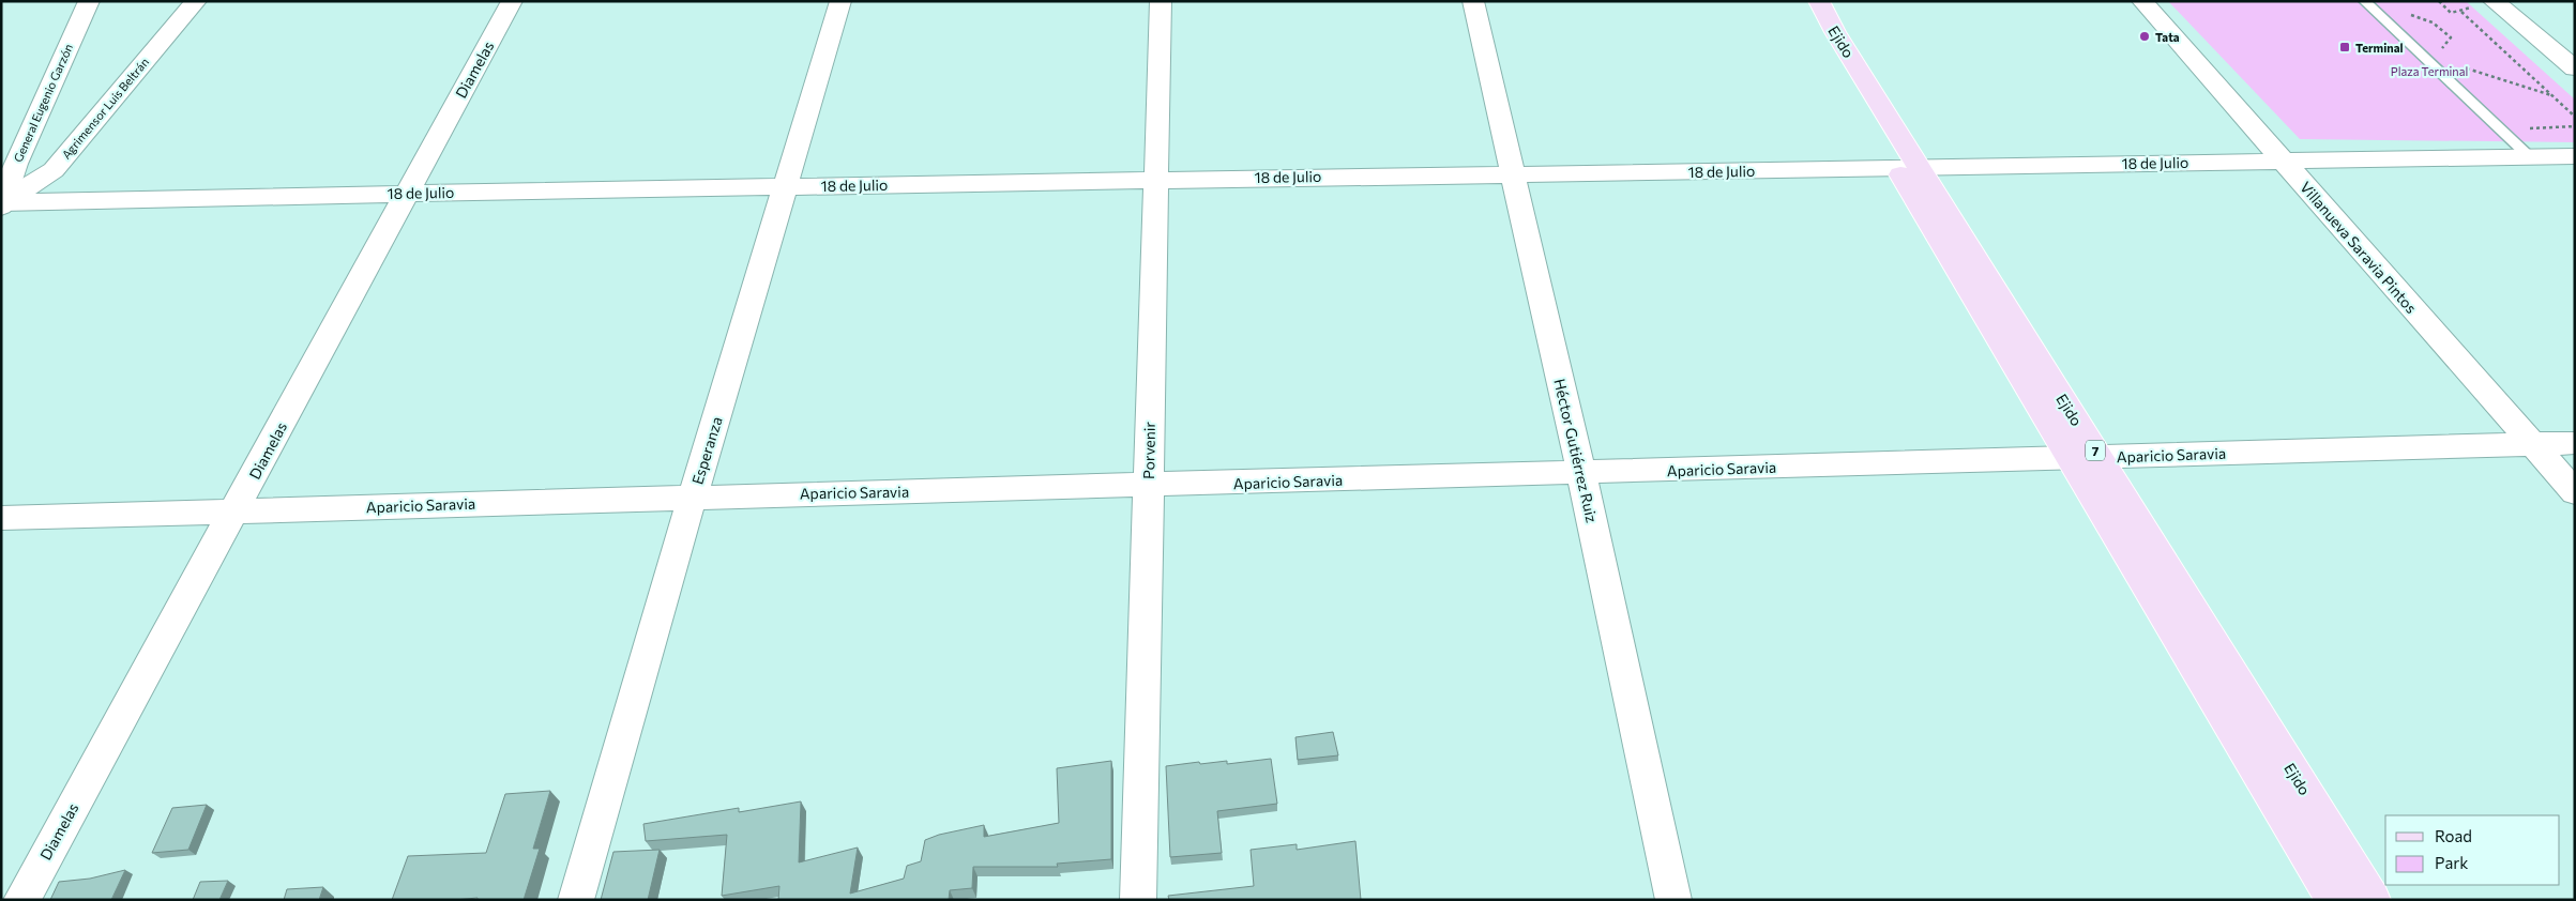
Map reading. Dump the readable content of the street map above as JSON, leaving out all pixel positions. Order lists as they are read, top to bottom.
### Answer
{
  "streets": {
    "main road": ["Ejido", "7"],
    "street": [
      "Diamelas",
      "General Eugenio Garzón",
      "Agrimensor Luis Beltrán",
      "18 de Julio",
      "Villanueva Saravia Pintos",
      "Esperanza",
      "Porvenir",
      "Héctor Gutiérrez Ruiz",
      "Aparicio Saravia"
    ]
  },
  "crossings": [
    ["Ejido", "18 de Julio"],
    ["Ejido", "Aparicio Saravia"],
    ["Diamelas", "18 de Julio"],
    ["Diamelas", "Aparicio Saravia"],
    ["General Eugenio Garzón", "Agrimensor Luis Beltrán"],
    ["General Eugenio Garzón", "18 de Julio"],
    ["Agrimensor Luis Beltrán", "18 de Julio"],
    ["18 de Julio", "Villanueva Saravia Pintos"],
    ["18 de Julio", "Esperanza"],
    ["18 de Julio", "Porvenir"],
    ["18 de Julio", "Héctor Gutiérrez Ruiz"],
    ["Villanueva Saravia Pintos", "Aparicio Saravia"],
    ["Esperanza", "Aparicio Saravia"],
    ["Porvenir", "Aparicio Saravia"],
    ["Héctor Gutiérrez Ruiz", "Aparicio Saravia"]
  ],
  "parks": ["Plaza Terminal"],
  "places": {
    "other": ["Tata"],
    "transit": ["Terminal"]
  },
  "legend": ["Road", "Park"]
}
